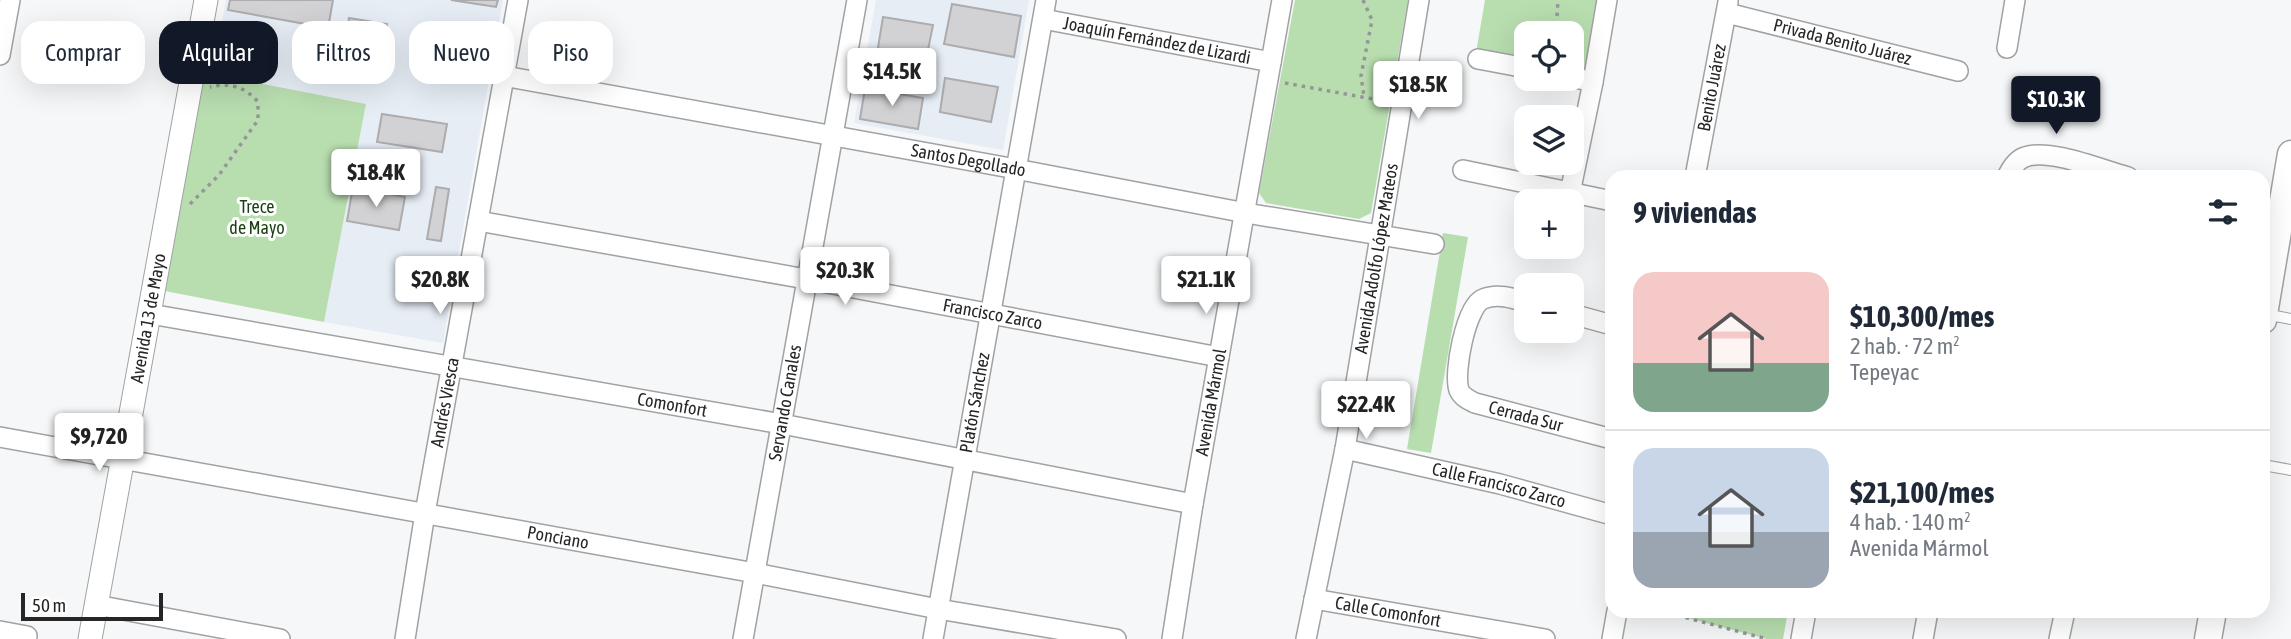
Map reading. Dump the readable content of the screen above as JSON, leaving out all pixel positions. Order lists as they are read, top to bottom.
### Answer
{
  "streets": {
    "street": [
      "Joaquín Fernández de Lizardi",
      "Privada Benito Juárez",
      "Benito Juárez",
      "Santos Degollado",
      "Avenida Adolfo López Mateos",
      "Francisco Zarco",
      "Avenida 13 de Mayo",
      "Andrés Viesca",
      "Servando Canales",
      "Platón Sánchez",
      "Avenida Mármol",
      "Comonfort",
      "Cerrada Sur",
      "Calle Francisco Zarco",
      "Ponciano",
      "Calle Comonfort"
    ]
  },
  "crossings": [
    ["Joaquín Fernández de Lizardi", "Platón Sánchez"],
    ["Joaquín Fernández de Lizardi", "Avenida Mármol"],
    ["Privada Benito Juárez", "Benito Juárez"],
    ["Santos Degollado", "Avenida Adolfo López Mateos"],
    ["Santos Degollado", "Servando Canales"],
    ["Santos Degollado", "Platón Sánchez"],
    ["Santos Degollado", "Avenida Mármol"],
    ["Avenida Adolfo López Mateos", "Calle Francisco Zarco"],
    ["Avenida Adolfo López Mateos", "Calle Comonfort"],
    ["Francisco Zarco", "Andrés Viesca"],
    ["Francisco Zarco", "Servando Canales"],
    ["Francisco Zarco", "Platón Sánchez"],
    ["Francisco Zarco", "Avenida Mármol"],
    ["Avenida 13 de Mayo", "Comonfort"],
    ["Avenida 13 de Mayo", "Ponciano"],
    ["Andrés Viesca", "Comonfort"],
    ["Andrés Viesca", "Ponciano"],
    ["Servando Canales", "Comonfort"],
    ["Servando Canales", "Ponciano"],
    ["Platón Sánchez", "Comonfort"],
    ["Platón Sánchez", "Ponciano"],
    ["Avenida Mármol", "Comonfort"]
  ],
  "parks": ["Trece de Mayo"],
  "scale_bar": "50 m",
  "page": {
    "map_buttons": ["+", "−"],
    "chip": [
      "Comprar",
      "Alquilar",
      "Filtros",
      "Nuevo",
      "Piso"
    ],
    "price": [
      "$14.5K",
      "$18.5K",
      "$10.3K",
      "$18.4K",
      "$20.3K",
      "$20.8K",
      "$21.1K",
      "$22.4K",
      "$9,720"
    ],
    "heading": "9 viviendas",
    "list": [
      {
        "name": "$10,300/mes",
        "note": "2 hab. · 72 m² · Tepeyac"
      },
      {
        "name": "$21,100/mes",
        "note": "4 hab. · 140 m² · Avenida Mármol"
      }
    ],
    "scale": "50 m"
  }
}
